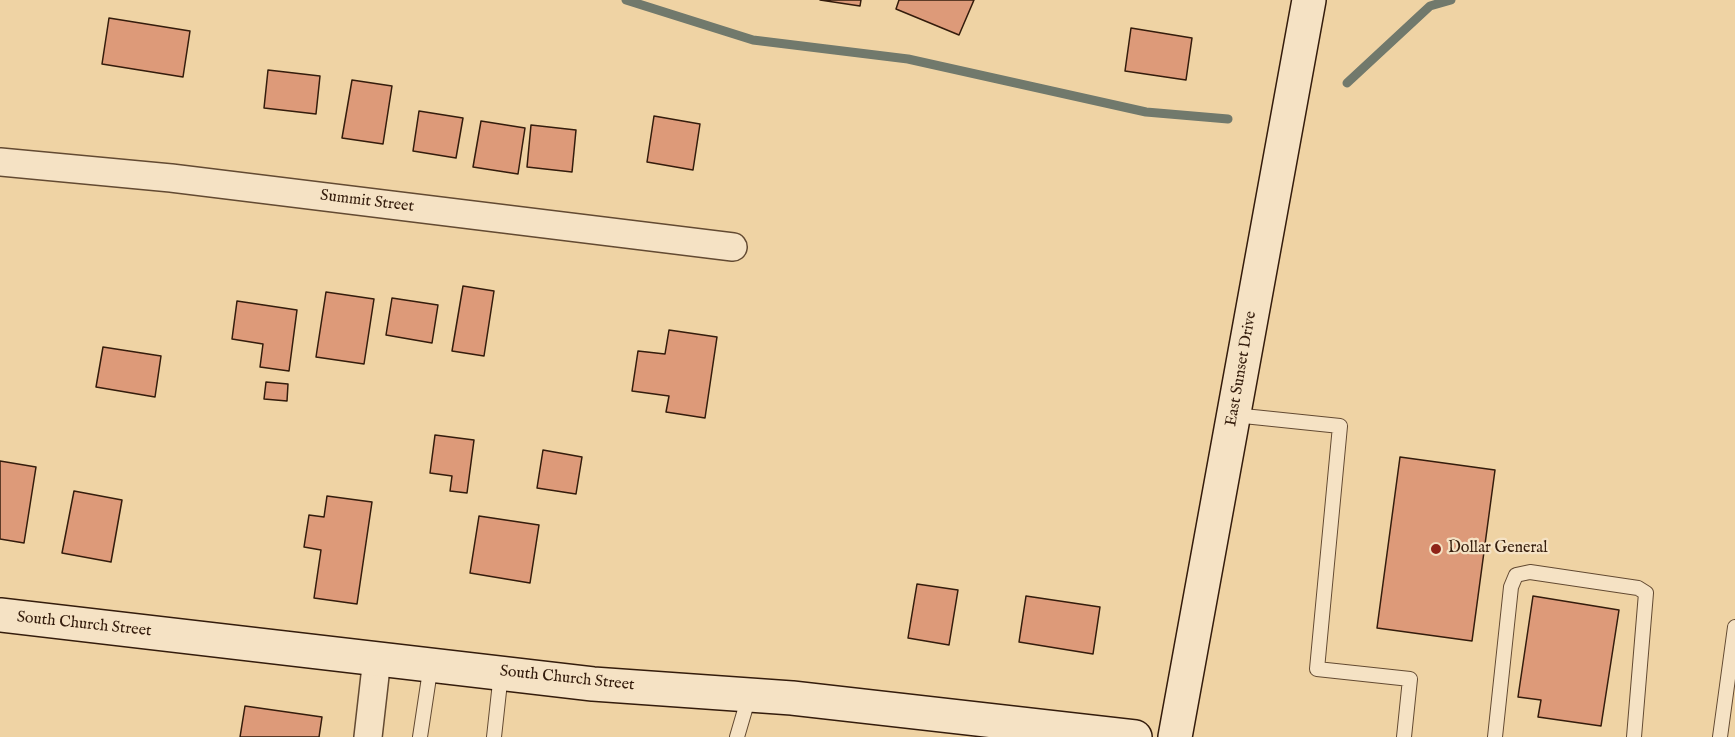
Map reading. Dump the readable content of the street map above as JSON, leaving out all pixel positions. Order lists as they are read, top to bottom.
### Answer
{
  "streets": {
    "street": ["Summit Street", "East Sunset Drive", "South Church Street"]
  },
  "places": ["Dollar General"]
}
